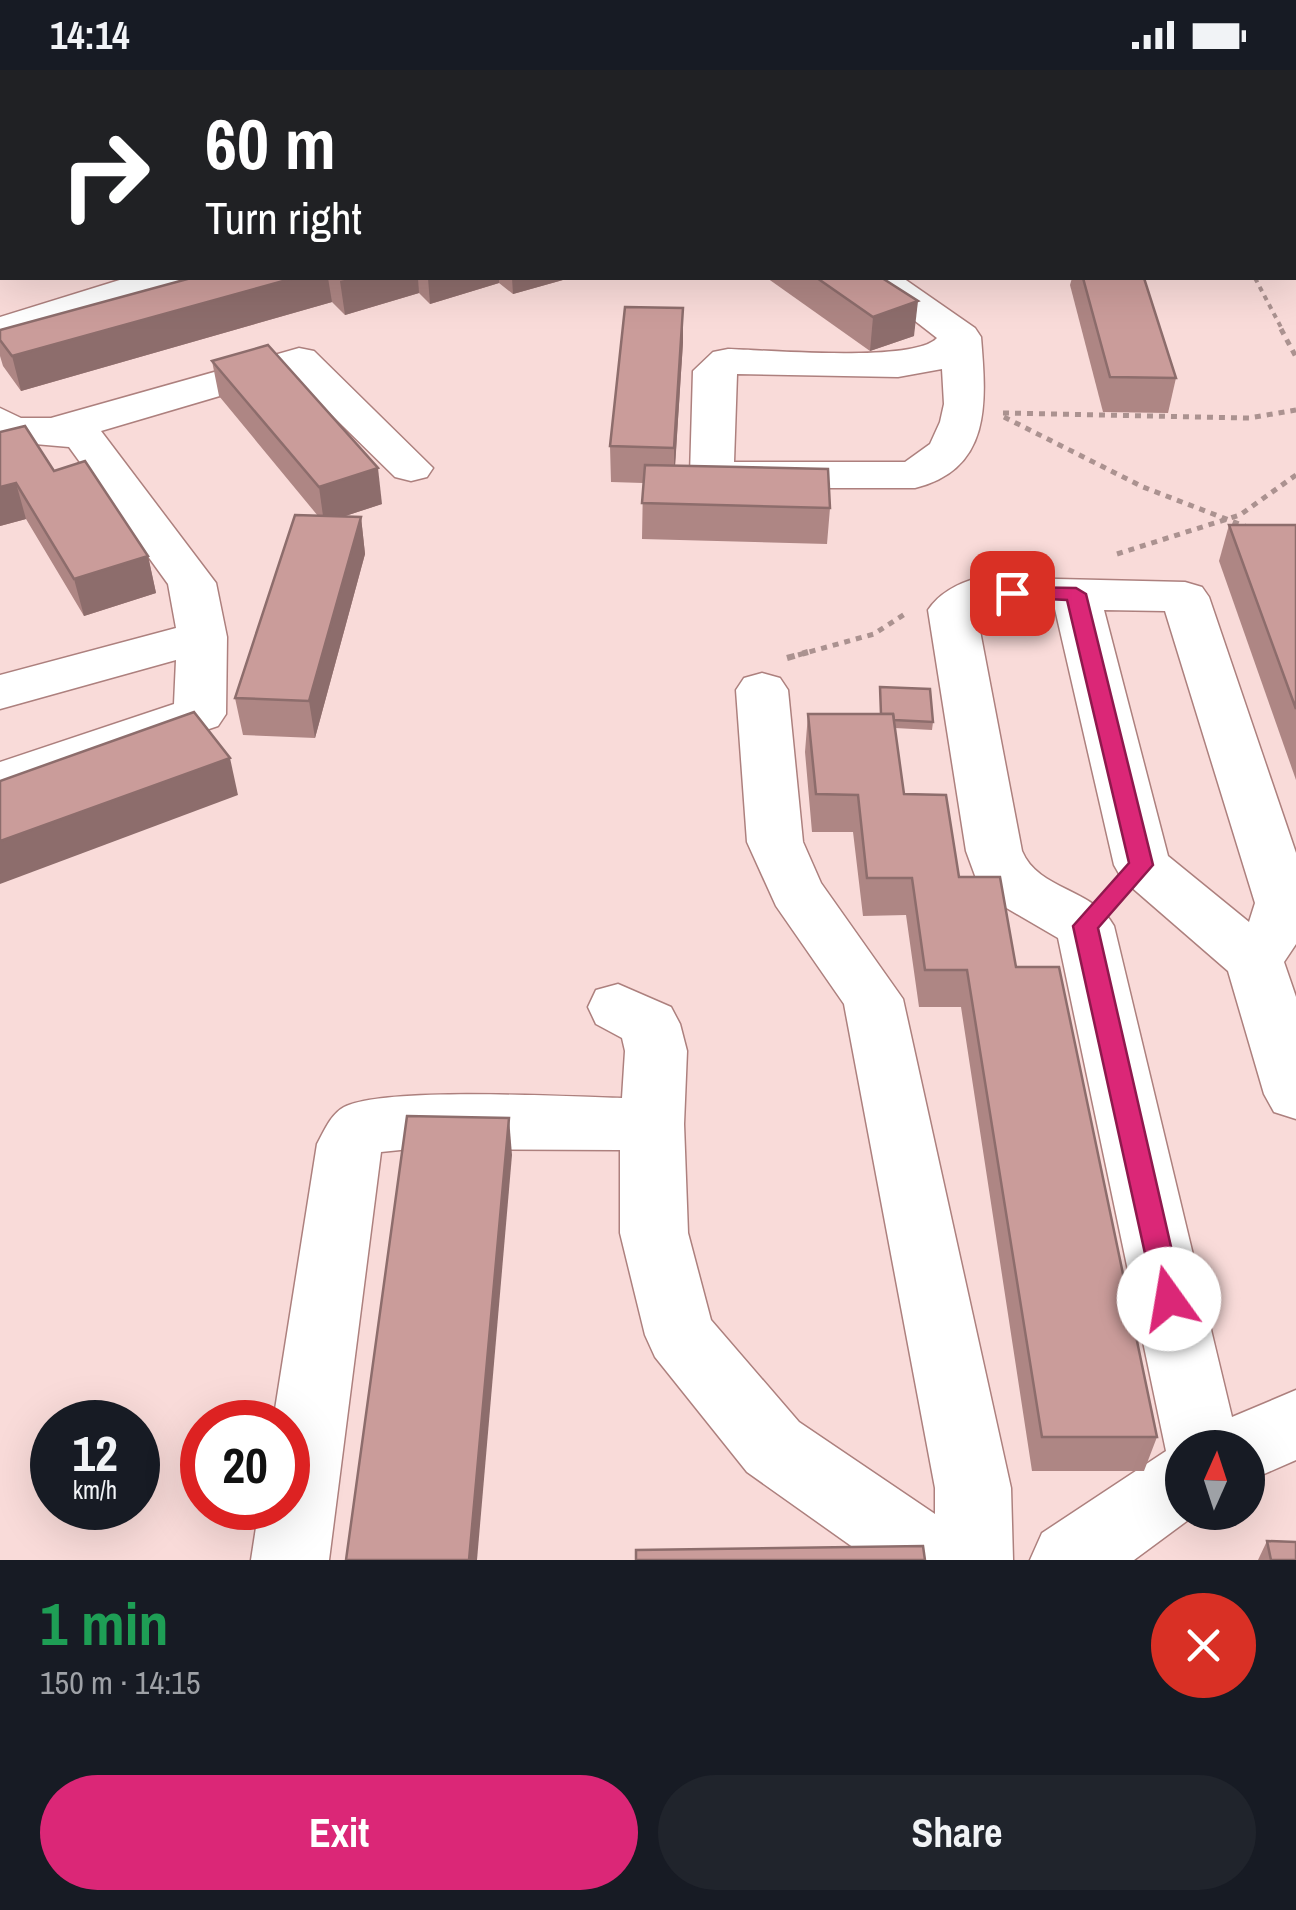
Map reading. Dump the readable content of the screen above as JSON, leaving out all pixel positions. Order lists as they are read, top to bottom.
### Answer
{
  "north": "top",
  "page": {
    "status": "14:14",
    "turn": ["60 m", "Turn right"],
    "speed": "12 km/h",
    "limit": "20",
    "heading": ["1 min", "150 m · 14:15"],
    "buttons": ["Exit", "Share"]
  }
}
